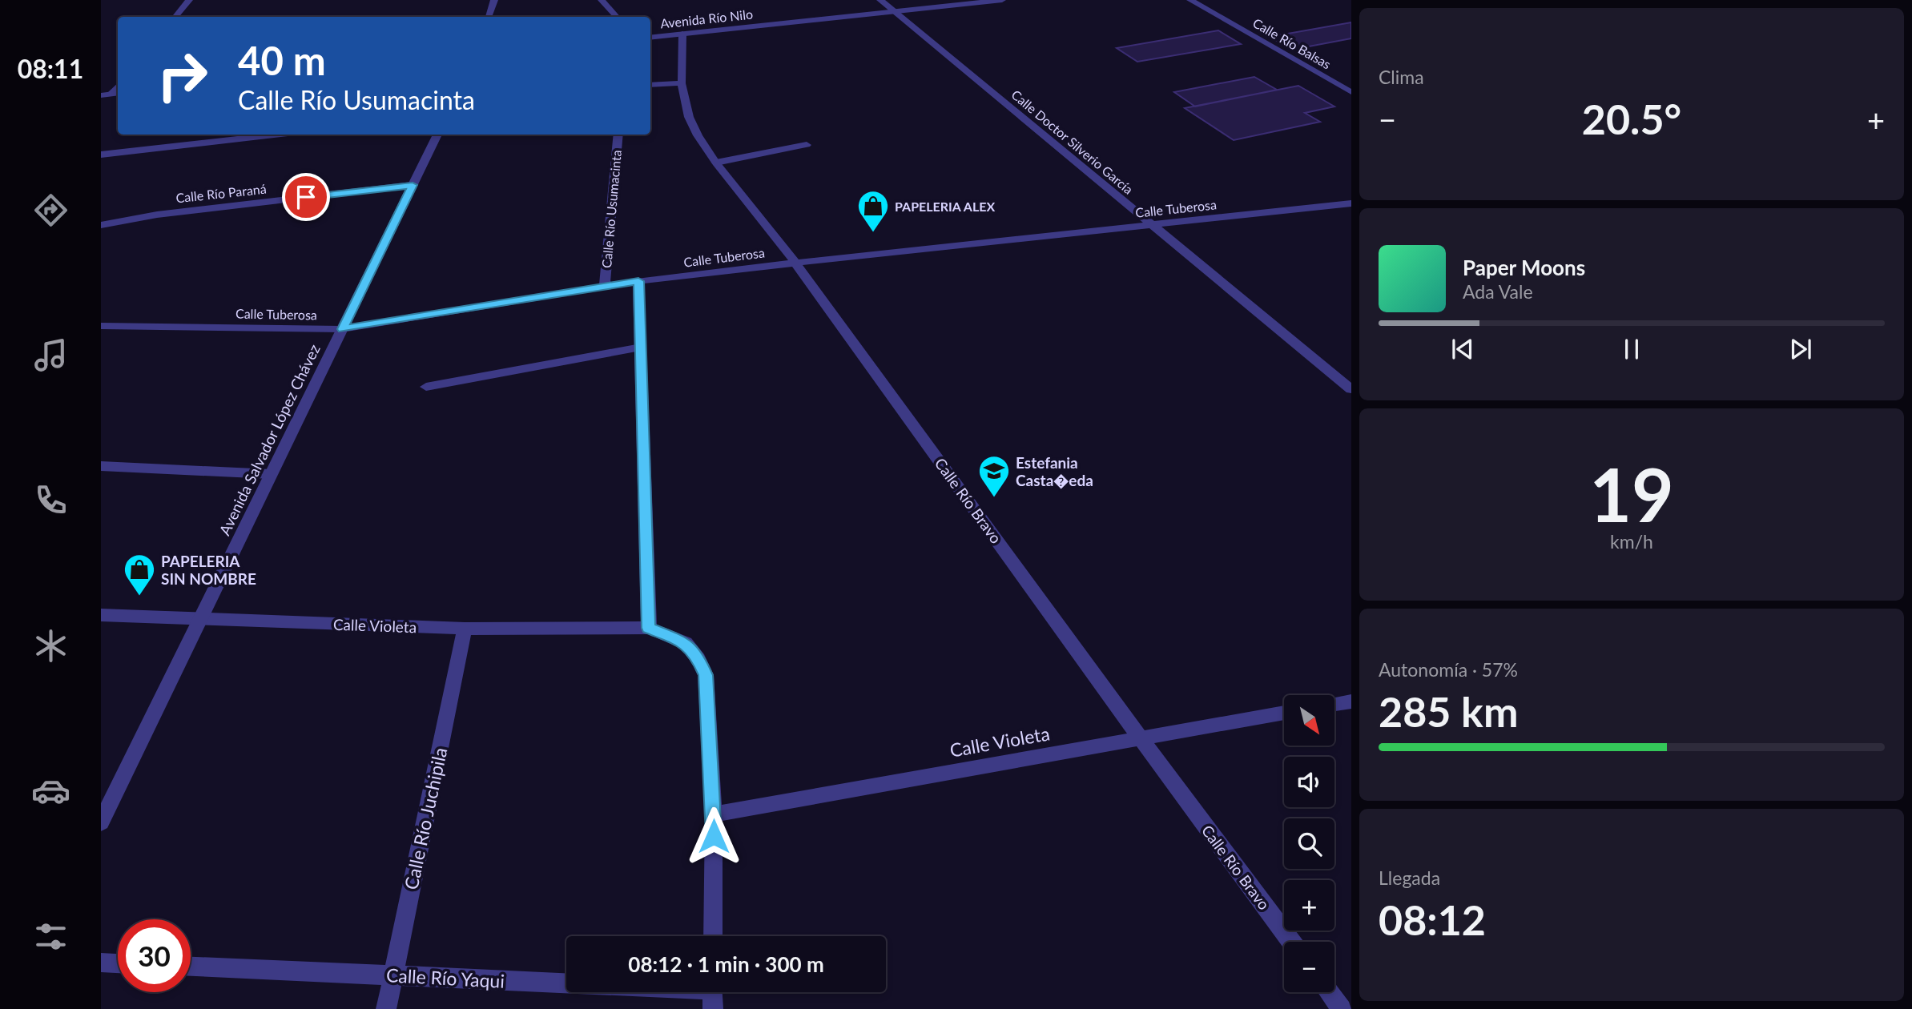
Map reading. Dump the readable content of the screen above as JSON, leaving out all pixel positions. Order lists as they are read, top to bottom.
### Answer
{
  "streets": {
    "street": [
      "Avenida Río Nilo",
      "Calle Río Balsas",
      "Calle Doctor Silverio García",
      "Calle Río Paraná",
      "Calle Tuberosa",
      "Calle Río Usumacinta",
      "Avenida Salvador López Chávez",
      "Calle Río Bravo",
      "Calle Violeta",
      "Calle Río Juchipila",
      "Calle Río Yaqui"
    ]
  },
  "crossings": [
    ["Avenida Río Nilo", "Calle Doctor Silverio García"],
    ["Avenida Río Nilo", "Calle Río Bravo"],
    ["Calle Doctor Silverio García", "Calle Tuberosa"],
    ["Calle Río Paraná", "Avenida Salvador López Chávez"],
    ["Calle Tuberosa", "Calle Río Usumacinta"],
    ["Calle Tuberosa", "Avenida Salvador López Chávez"],
    ["Calle Tuberosa", "Calle Río Bravo"],
    ["Avenida Salvador López Chávez", "Calle Violeta"],
    ["Calle Río Bravo", "Calle Violeta"],
    ["Calle Violeta", "Calle Río Juchipila"],
    ["Calle Río Juchipila", "Calle Río Yaqui"]
  ],
  "places": {
    "shop": ["PAPELERIA ALEX", "PAPELERIA SIN NOMBRE"],
    "school or university": ["Estefania Casta�eda"]
  },
  "north": "bottom right",
  "page": {
    "tabs": "08:11",
    "tile": [
      "Clima",
      ["19", "km/h"],
      ["Autonomía · 57%", "285 km"],
      ["Llegada", "08:12"]
    ],
    "turn": ["40 m", "Calle Río Usumacinta"],
    "heat": ["−", "20.5°", "+"],
    "song": ["Paper Moons", "Ada Vale"],
    "map_buttons": ["+", "−"],
    "limit": "30",
    "trip": "08:12 · 1 min · 300 m"
  }
}
